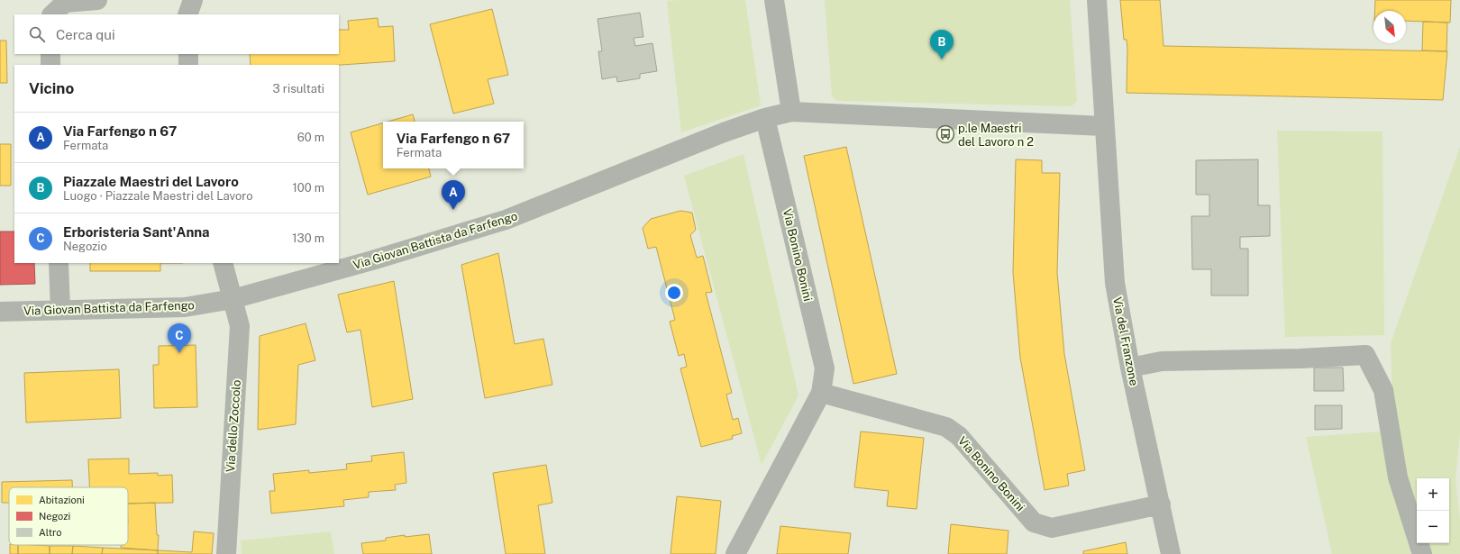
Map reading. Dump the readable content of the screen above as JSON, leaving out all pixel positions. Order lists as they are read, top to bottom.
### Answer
{
  "streets": {
    "street": [
      "Via Giovan Battista da Farfengo",
      "Via Bonino Bonini",
      "Via del Franzone",
      "Via dello Zoccolo"
    ]
  },
  "crossings": [
    ["Via Giovan Battista da Farfengo", "Via Bonino Bonini"],
    ["Via Giovan Battista da Farfengo", "Via del Franzone"],
    ["Via Giovan Battista da Farfengo", "Via dello Zoccolo"],
    ["Via Bonino Bonini", "Via del Franzone"]
  ],
  "places": {
    "bus stop": ["p.le Maestri del Lavoro n 2"]
  },
  "legend": ["Abitazioni", "Negozi", "Altro"],
  "north": "bottom right",
  "page": {
    "search": "Cerca qui",
    "pins": ["B", "A", "C"],
    "heading": ["Vicino", "3 risultati"],
    "list": [
      {
        "mark": "A",
        "name": "Via Farfengo n 67",
        "note": "Fermata",
        "value": "60 m"
      },
      {
        "mark": "B",
        "name": "Piazzale Maestri del Lavoro",
        "note": "Luogo · Piazzale Maestri del Lavoro",
        "value": "100 m"
      },
      {
        "mark": "C",
        "name": "Erboristeria Sant'Anna",
        "note": "Negozio",
        "value": "130 m"
      }
    ],
    "popup": ["Via Farfengo n 67", "Fermata"],
    "map_buttons": ["+", "−"]
  }
}
